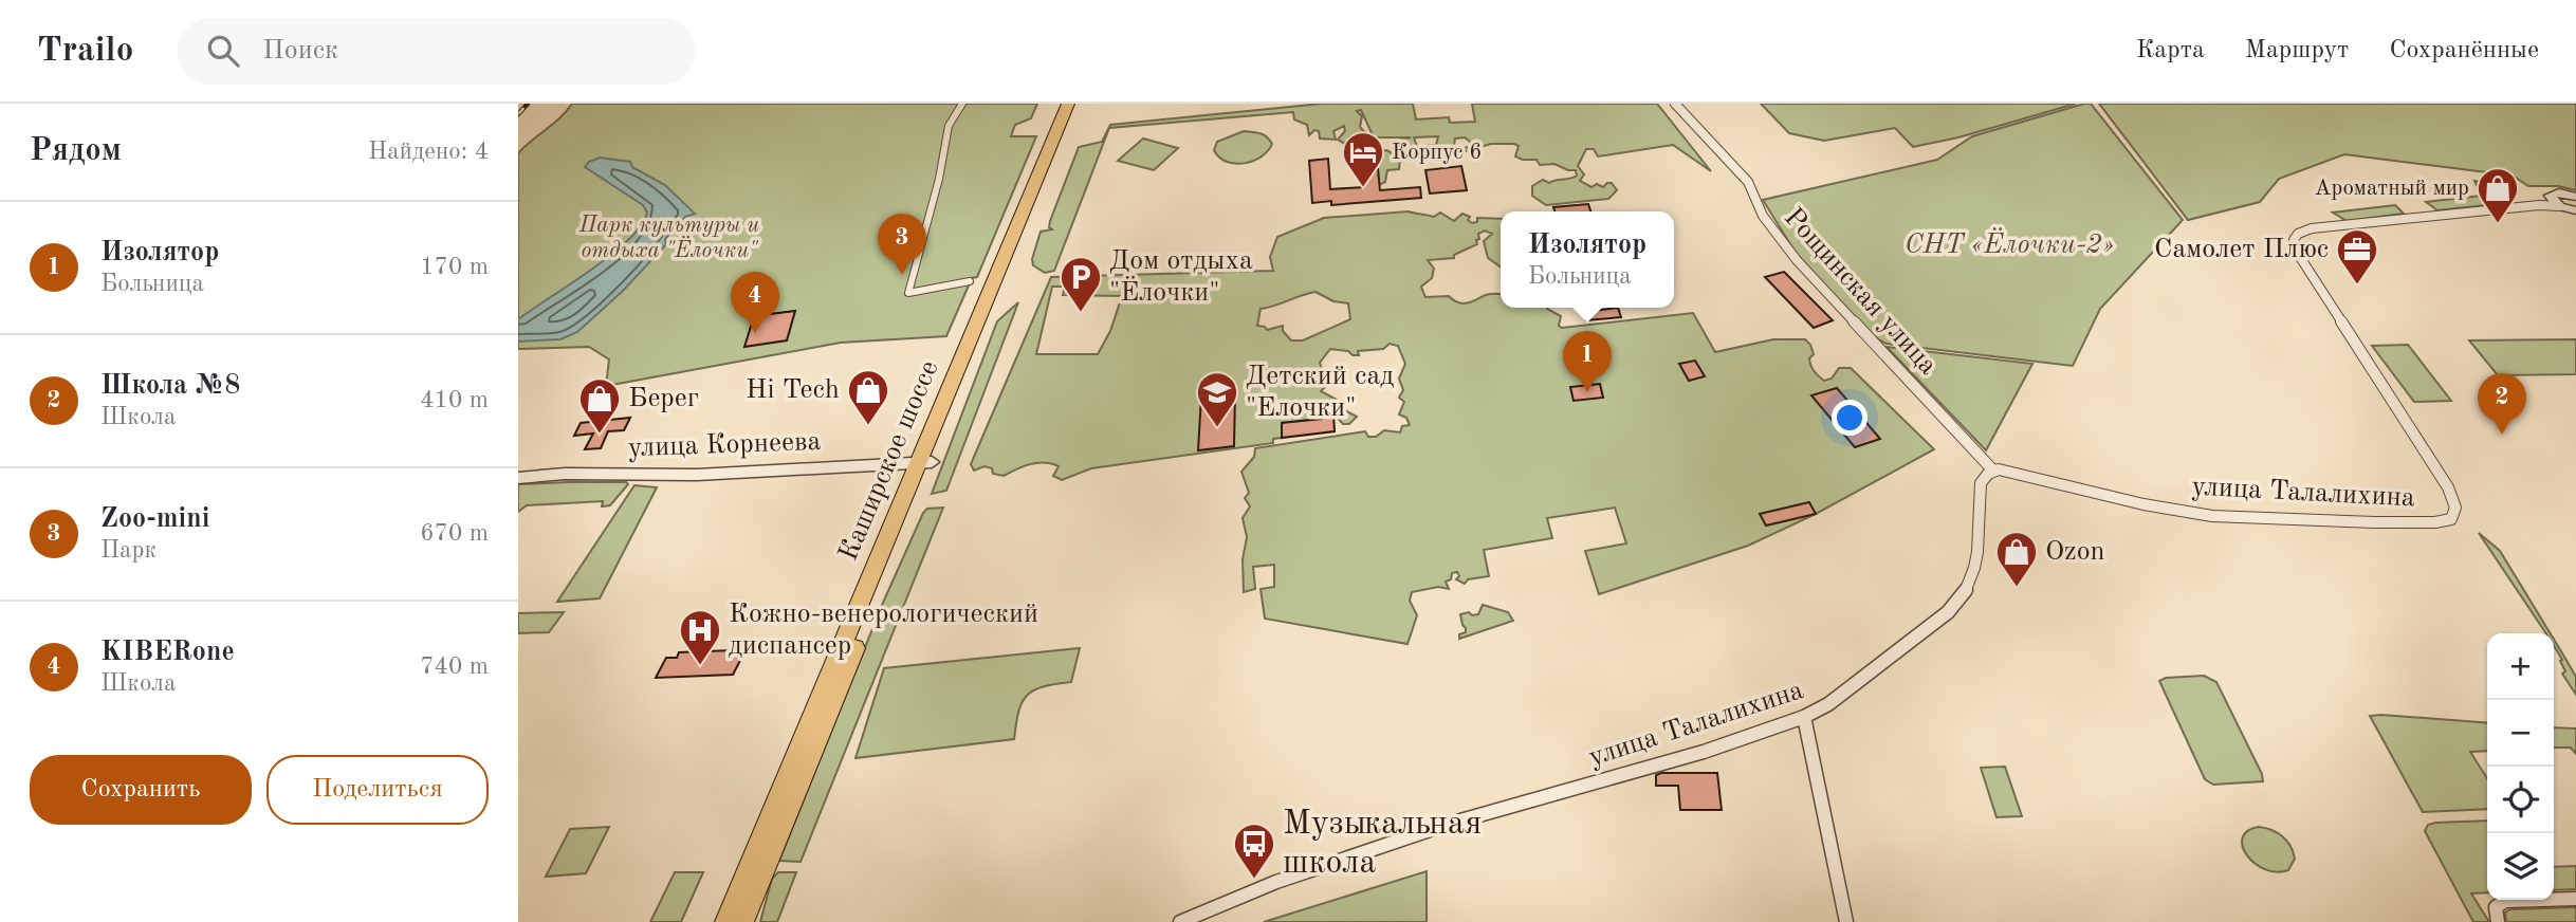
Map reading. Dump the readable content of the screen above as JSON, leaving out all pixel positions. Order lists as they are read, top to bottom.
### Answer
{
  "streets": {
    "main road": ["Каширское шоссе"],
    "street": ["Рощинская улица", "улица Корнеева", "улица Талалихина"]
  },
  "crossings": [
    ["Рощинская улица", "улица Талалихина"],
    ["улица Корнеева", "Каширское шоссе"]
  ],
  "parks": ["Парк культуры и отдыха \"Ёлочки\"", "СНТ «Ёлочки-2»"],
  "places": {
    "hotel": ["Корпус 6"],
    "shop": [
      "Ароматный мир",
      "Hi Tech",
      "Берег",
      "Ozon"
    ],
    "office": ["Самолет Плюс"],
    "parking": ["Дом отдыха \"Ёлочки\""],
    "school or university": ["Детский сад \"Елочки\""],
    "hospital": ["Кожно-венерологический диспансер"],
    "bus stop": ["Музыкальная школа"]
  },
  "page": {
    "header": "Trailo",
    "search": "Поиск",
    "nav": ["Карта", "Маршрут", "Сохранённые"],
    "heading": ["Рядом", "Найдено: 4"],
    "list": [
      {
        "mark": "1",
        "name": "Изолятор",
        "note": "Больница",
        "value": "170 m"
      },
      {
        "mark": "2",
        "name": "Школа №8",
        "note": "Школа",
        "value": "410 m"
      },
      {
        "mark": "3",
        "name": "Zoo-mini",
        "note": "Парк",
        "value": "670 m"
      },
      {
        "mark": "4",
        "name": "KIBERone",
        "note": "Школа",
        "value": "740 m"
      }
    ],
    "popup": ["Изолятор", "Больница"],
    "pins": [
      "3",
      "4",
      "1",
      "2"
    ],
    "map_buttons": ["+", "−"],
    "buttons": ["Сохранить", "Поделиться"]
  }
}
